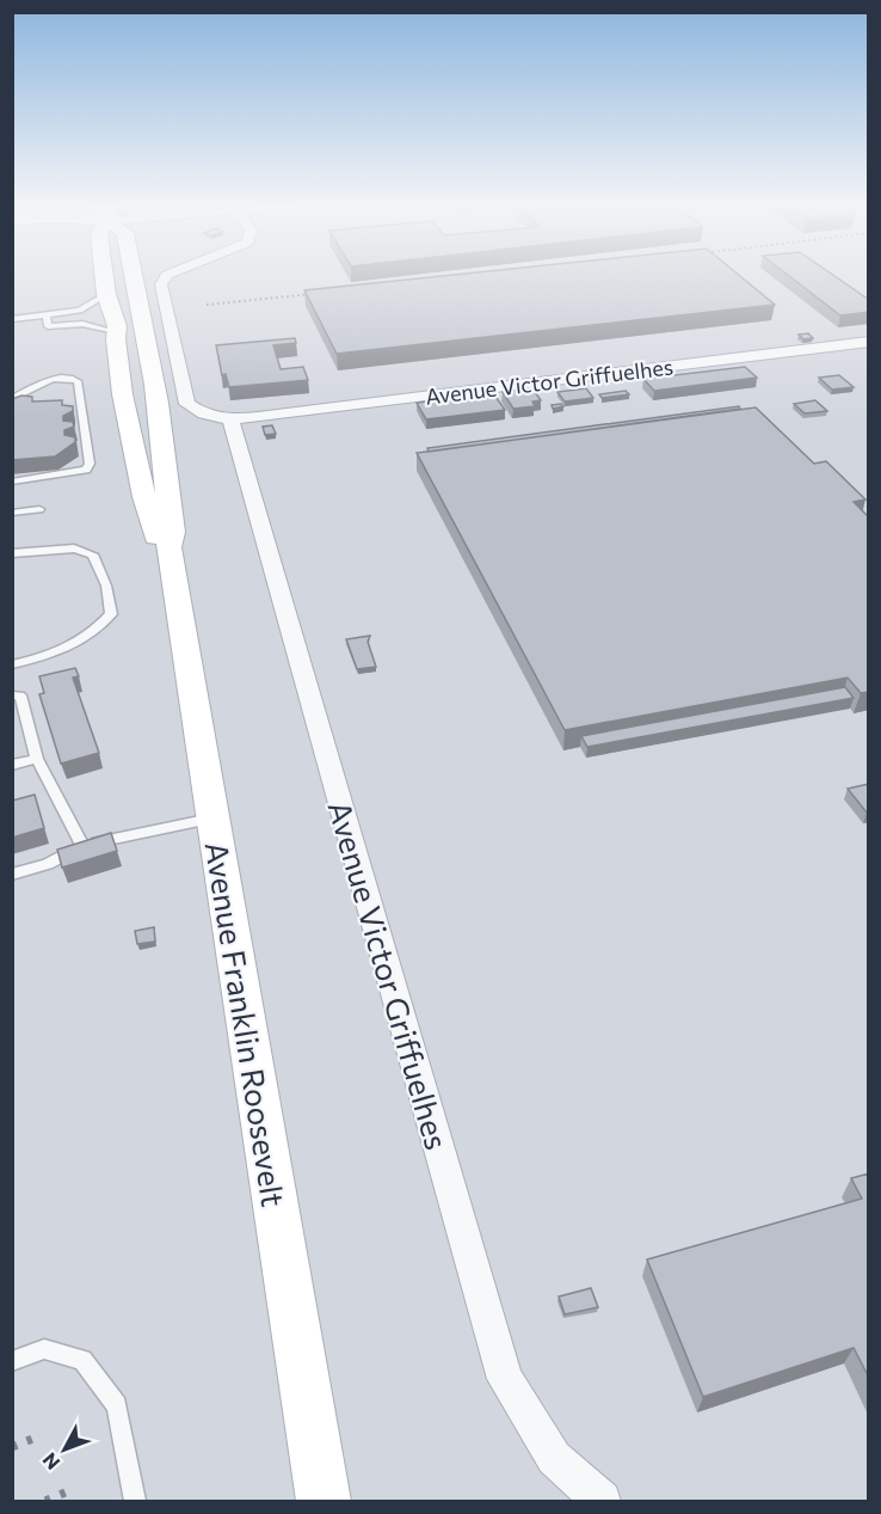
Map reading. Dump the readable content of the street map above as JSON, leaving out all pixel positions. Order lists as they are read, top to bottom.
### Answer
{
  "streets": {
    "main road": ["Avenue Franklin Roosevelt"],
    "street": ["Avenue Victor Griffuelhes"]
  },
  "north": "bottom left"
}
